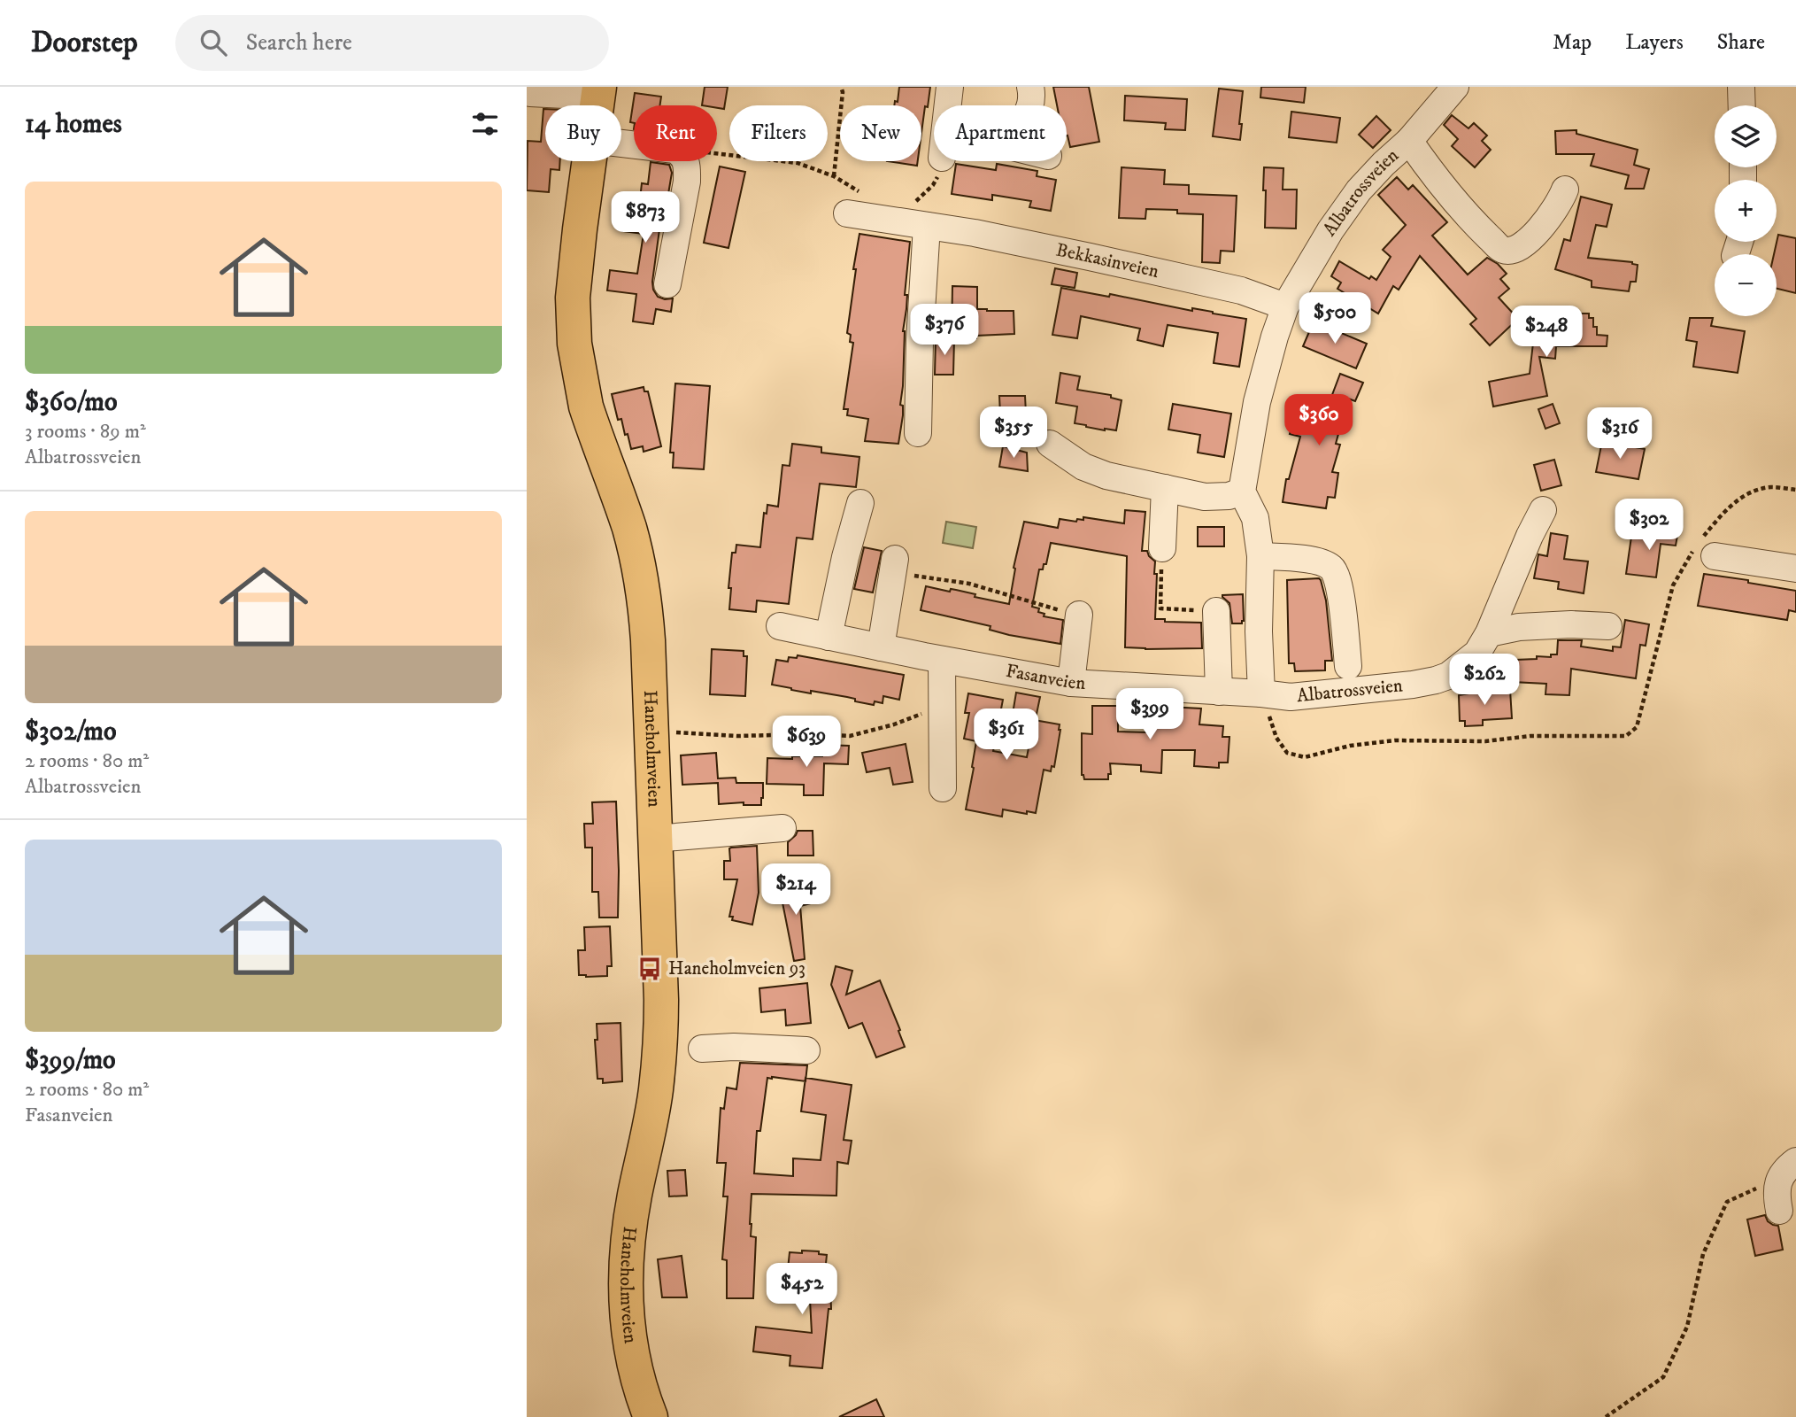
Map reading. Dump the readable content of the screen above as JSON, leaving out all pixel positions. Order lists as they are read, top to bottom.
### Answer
{
  "streets": {
    "main road": ["Haneholmveien"],
    "street": ["Albatrossveien", "Bekkasinveien", "Fasanveien"]
  },
  "crossings": [
    ["Albatrossveien", "Bekkasinveien"],
    ["Albatrossveien", "Fasanveien"]
  ],
  "places": {
    "bus stop": ["Haneholmveien 93"]
  },
  "page": {
    "header": "Doorstep",
    "search": "Search here",
    "nav": ["Map", "Layers", "Share"],
    "heading": "14 homes",
    "map_buttons": ["+", "−"],
    "chip": [
      "Buy",
      "Rent",
      "Filters",
      "New",
      "Apartment"
    ],
    "list": [
      {
        "name": "$360/mo",
        "note": "3 rooms · 89 m² · Albatrossveien"
      },
      {
        "name": "$302/mo",
        "note": "2 rooms · 80 m² · Albatrossveien"
      },
      {
        "name": "$399/mo",
        "note": "2 rooms · 80 m² · Fasanveien"
      }
    ],
    "price": [
      "$873",
      "$500",
      "$376",
      "$248",
      "$360",
      "$355",
      "$316",
      "$302",
      "$262",
      "$399",
      "$361",
      "$639",
      "$214",
      "$452"
    ]
  }
}
